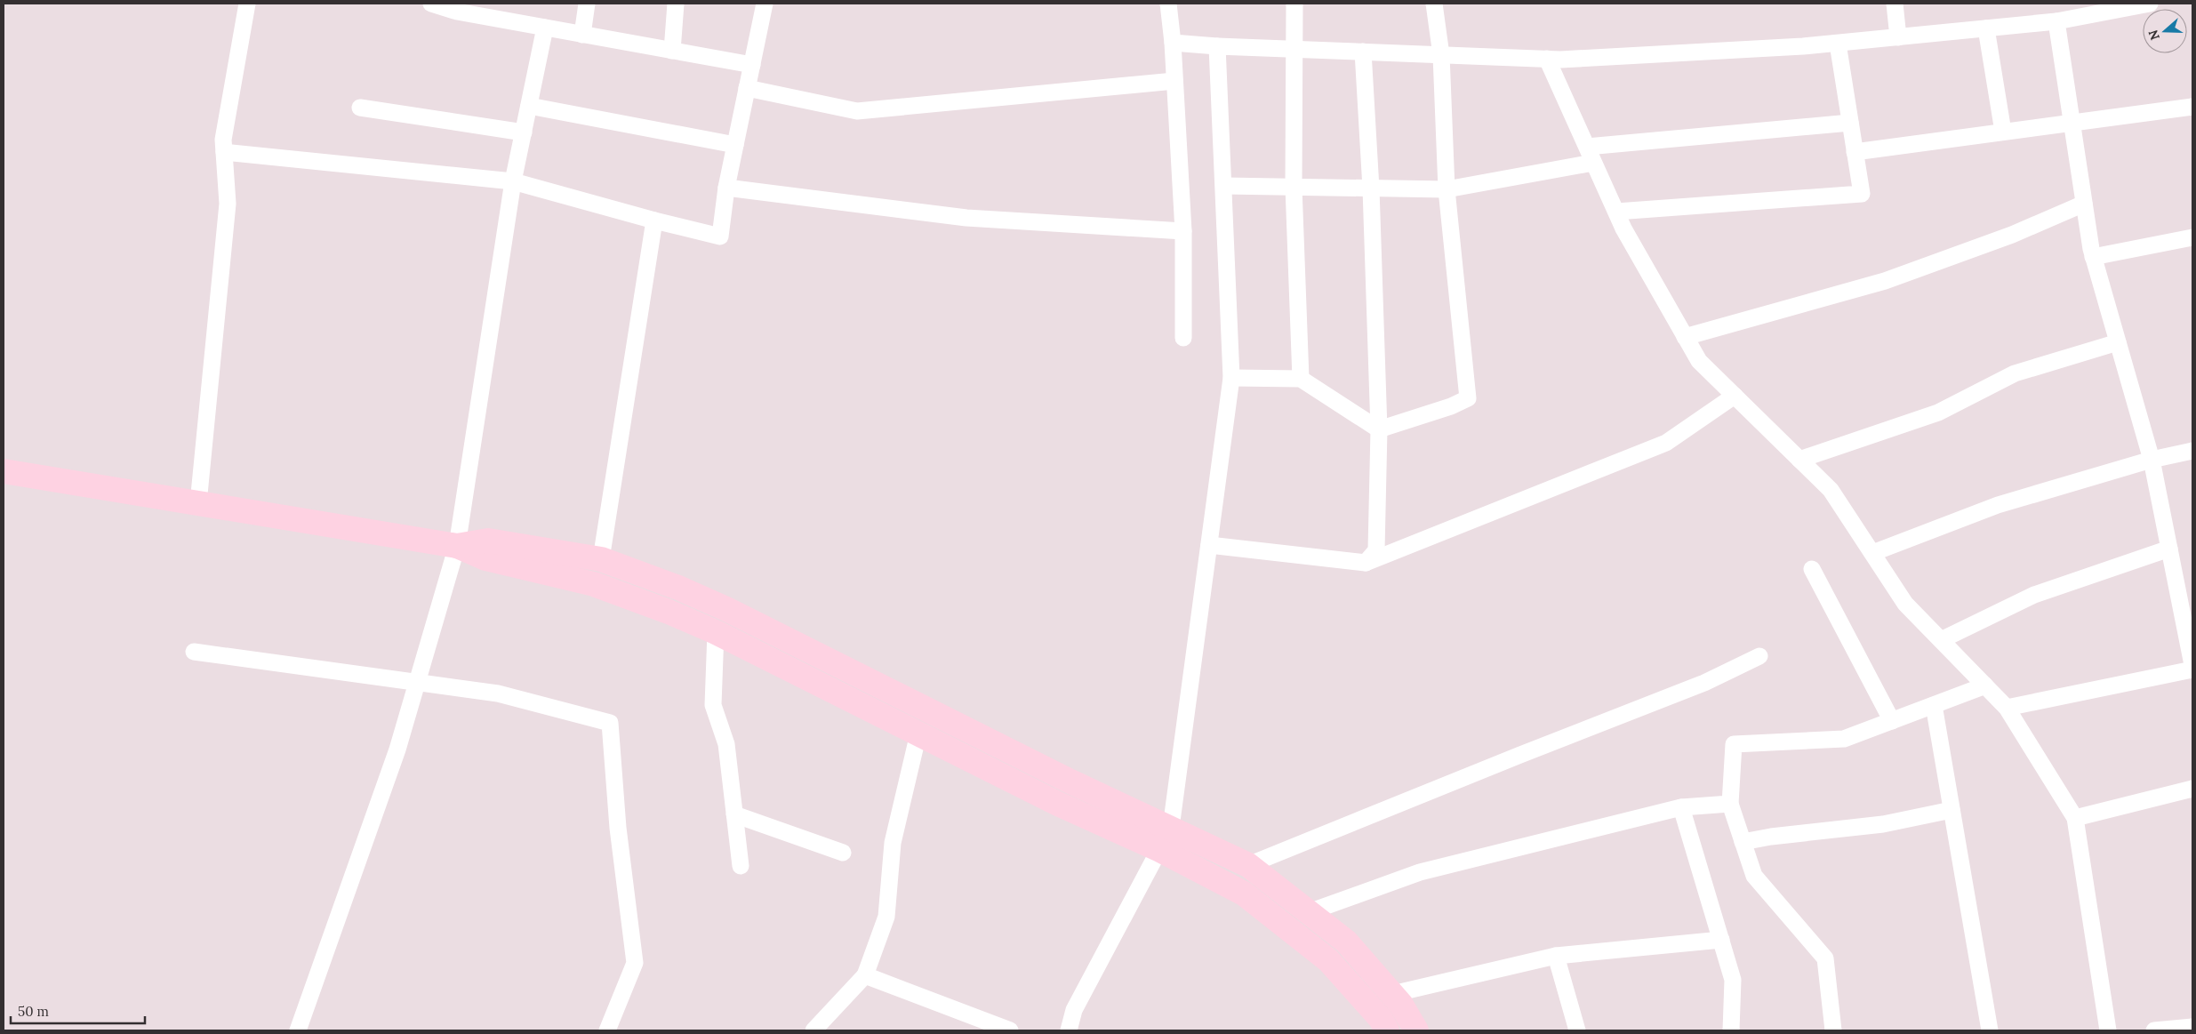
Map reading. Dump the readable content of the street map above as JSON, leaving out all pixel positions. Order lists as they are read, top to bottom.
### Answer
{
  "scale_bar": "50 m",
  "north": "left"
}
